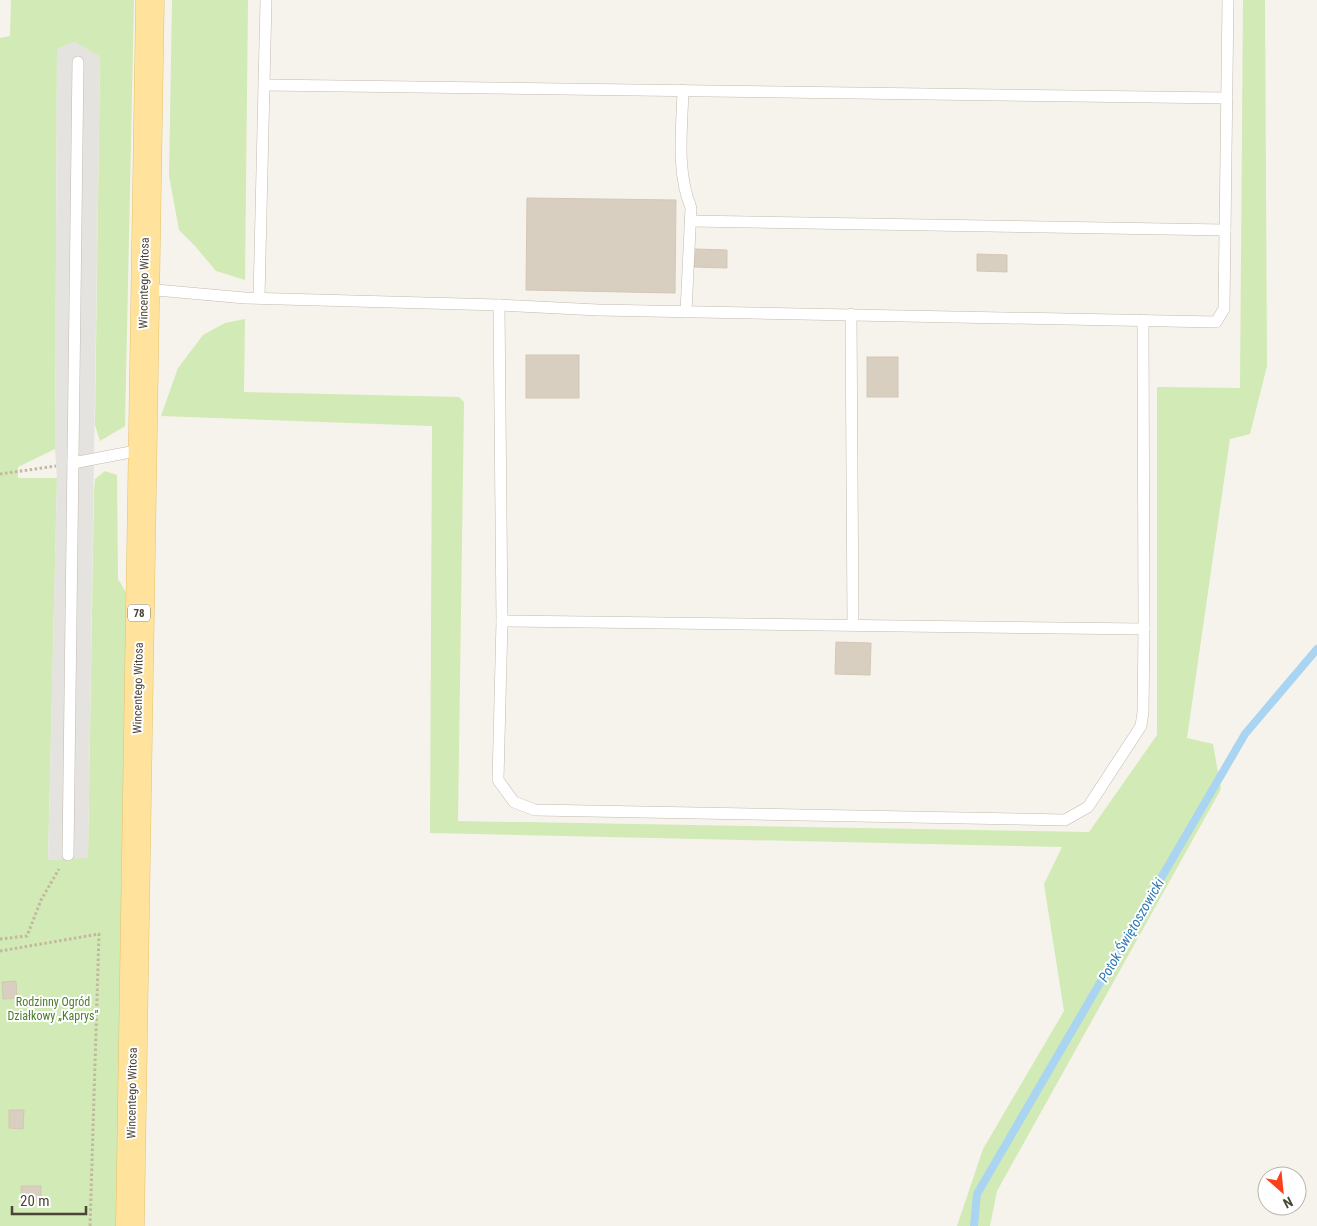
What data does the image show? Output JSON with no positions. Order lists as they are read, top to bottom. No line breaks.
{"streets":{"main road":["Wincentego Witosa","78"]},"water":["Potok Świętoszowicki"],"parks":["Rodzinny Ogród Działkowy „Kaprys”"],"scale_bar":"20 m","north":"bottom right"}
